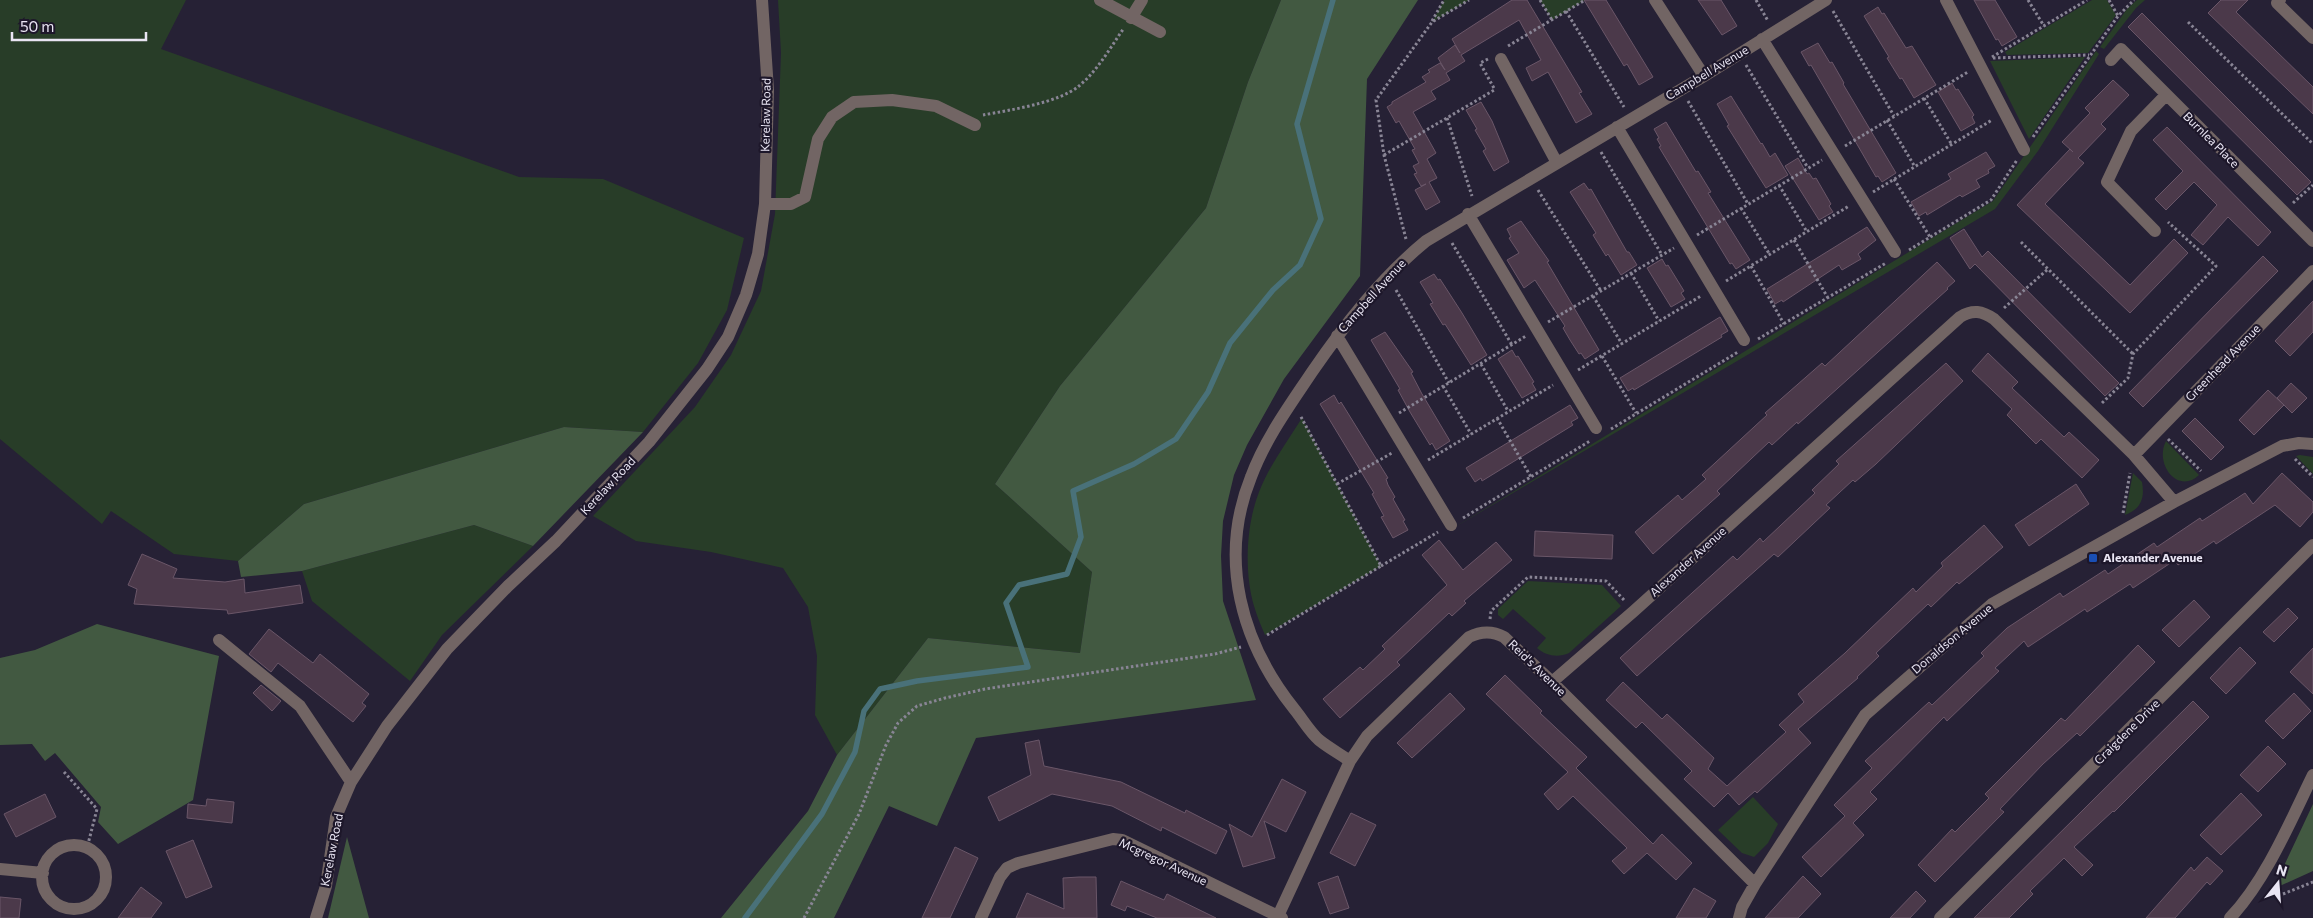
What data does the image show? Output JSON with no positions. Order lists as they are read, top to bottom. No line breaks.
{"streets":{"street":["Campbell Avenue","Kerelaw Road","Burnlea Place","Greenhead Avenue","Alexander Avenue","Donaldson Avenue","Reid's Avenue","Craigdene Drive","Mcgregor Avenue"]},"crossings":[["Greenhead Avenue","Alexander Avenue"],["Alexander Avenue","Donaldson Avenue"],["Alexander Avenue","Reid's Avenue"],["Donaldson Avenue","Reid's Avenue"]],"places":{"transit":["Alexander Avenue"]},"scale_bar":"50 m","north":"top"}
